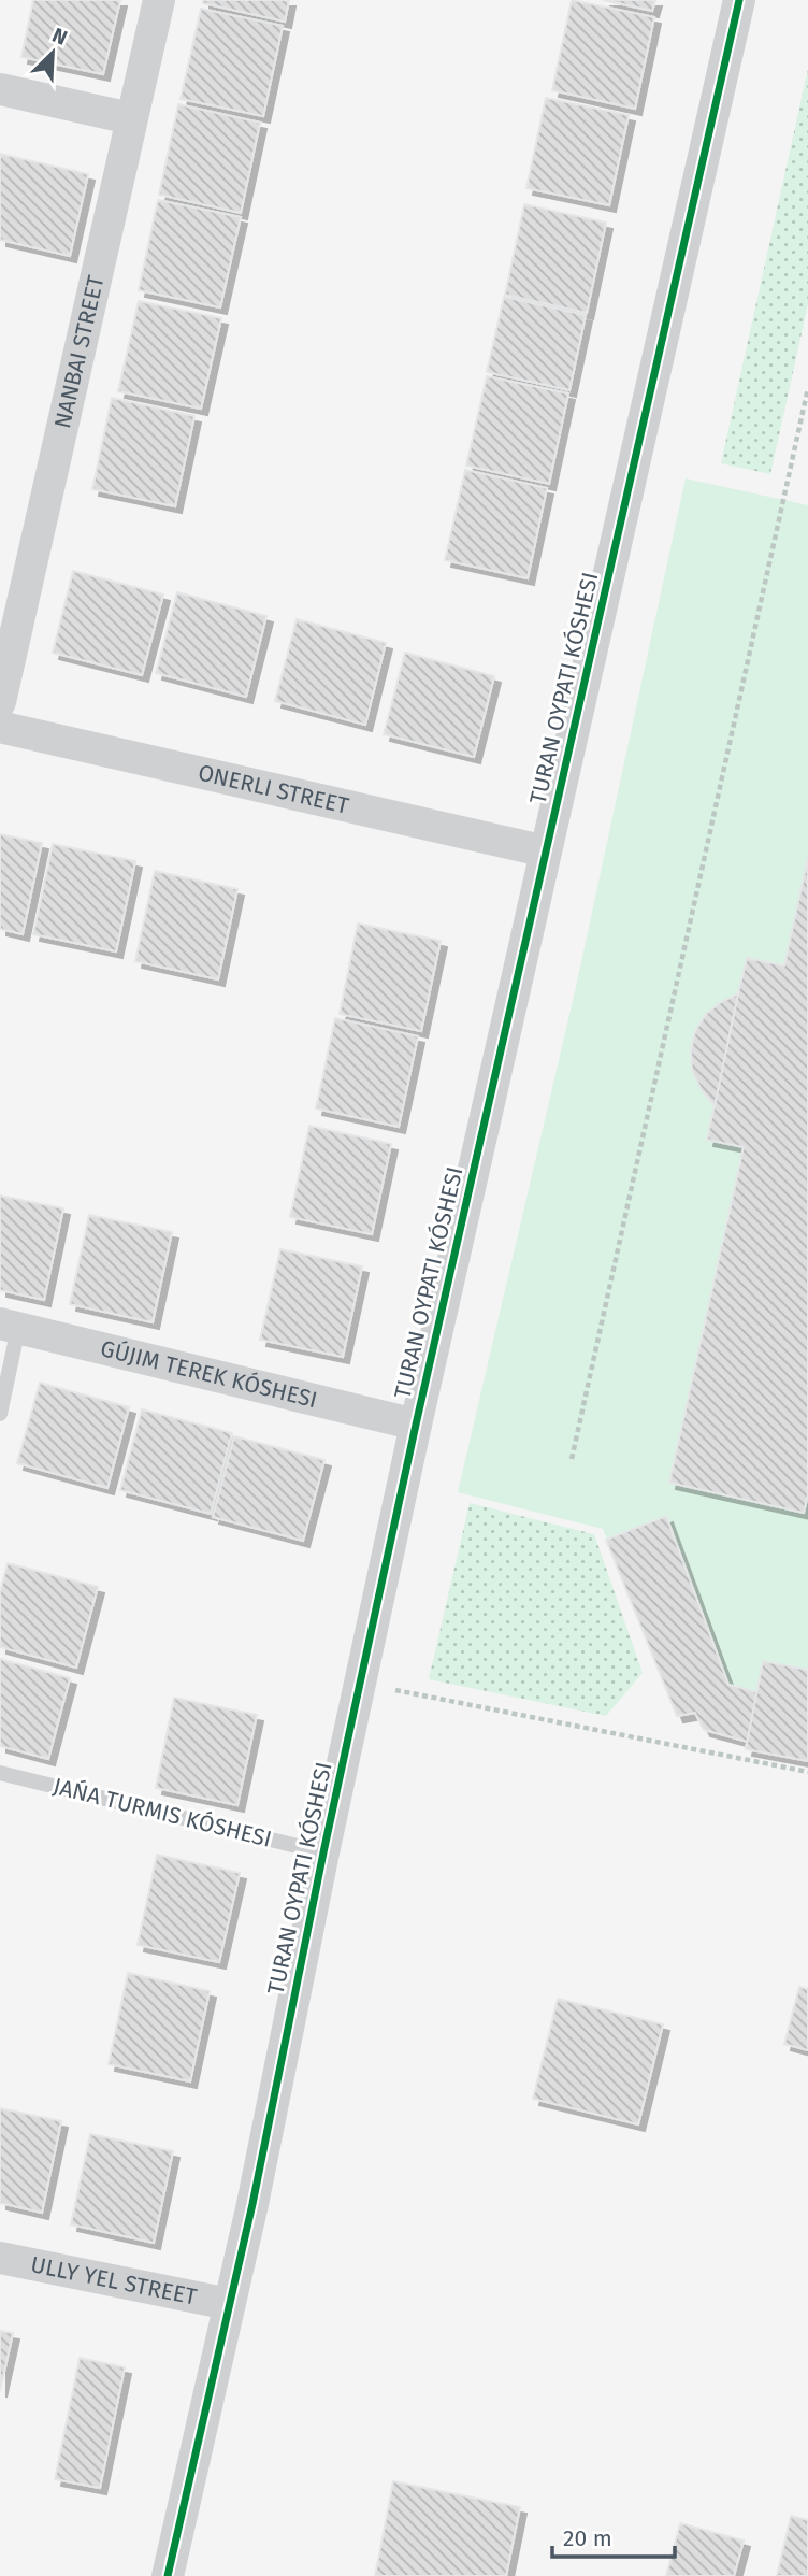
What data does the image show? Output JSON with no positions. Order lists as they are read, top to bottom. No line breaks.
{"streets":{"street":["NANBAI STREET","ONERLI STREET","GÚJIM TEREK KÓSHESI","ULLY YEL STREET"],"cycle path":["TURAN OYPATI KÓSHESI"]},"scale_bar":"20 m","north":"top right"}
